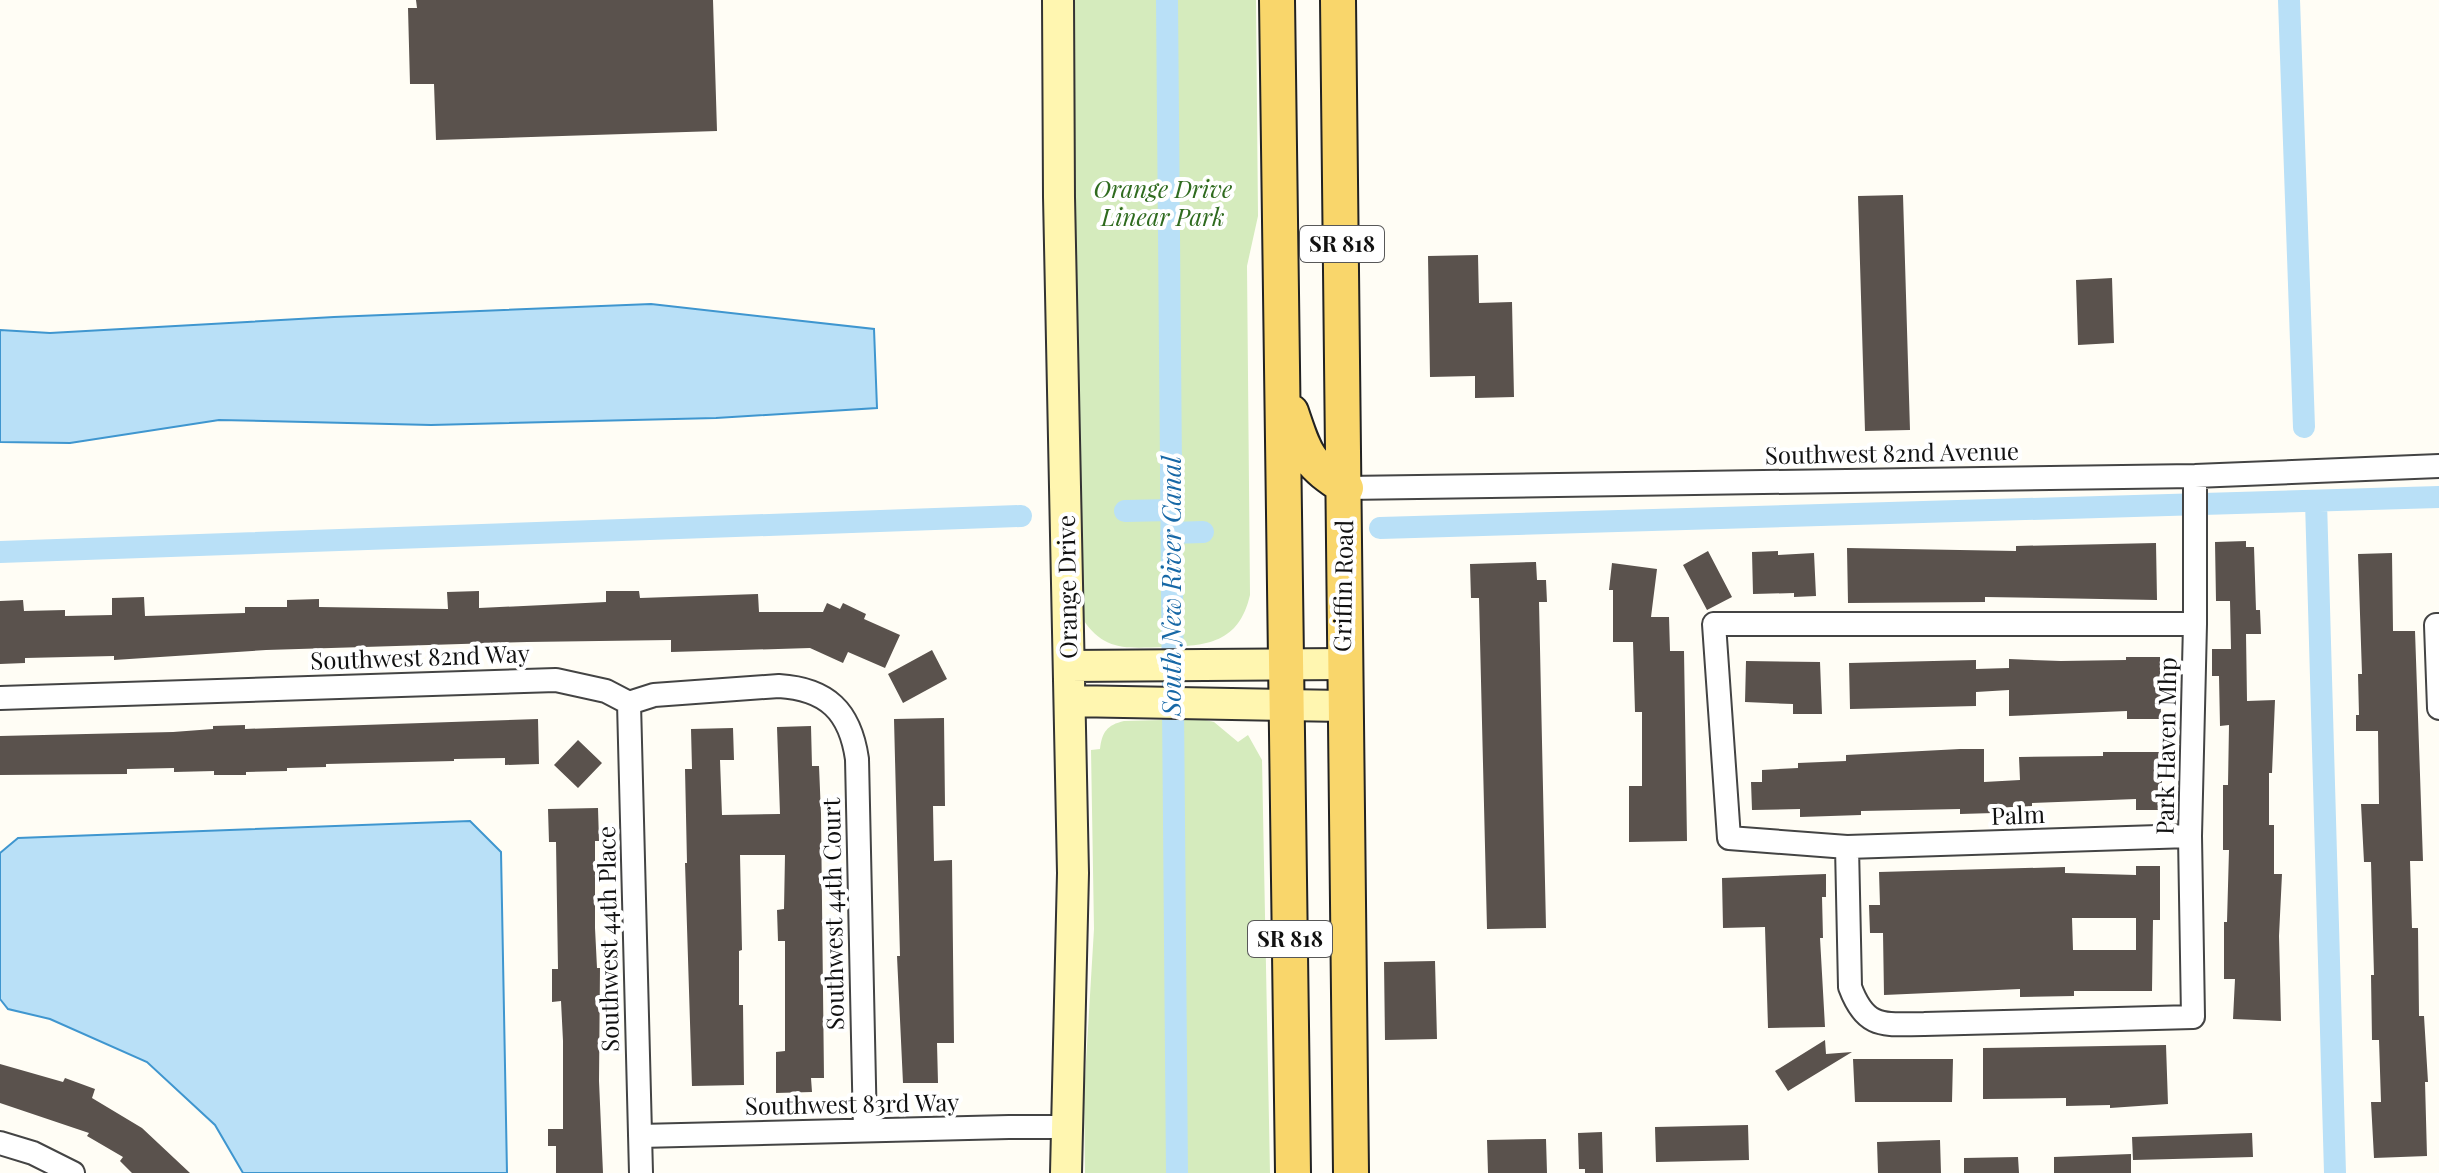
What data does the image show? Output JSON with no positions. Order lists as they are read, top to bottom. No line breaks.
{"streets":{"main road":["SR 818","Griffin Road"],"street":["Southwest 82nd Avenue","Orange Drive","Southwest 82nd Way","Park Haven Mhp","Palm","Southwest 44th Court","Southwest 44th Place","Southwest 83rd Way"]},"crossings":[["Southwest 82nd Avenue","Griffin Road"],["Southwest 82nd Avenue","Park Haven Mhp"],["Orange Drive","Southwest 83rd Way"],["Southwest 82nd Way","Southwest 44th Court"],["Southwest 82nd Way","Southwest 44th Place"],["Park Haven Mhp","Palm"],["Southwest 44th Court","Southwest 44th Place"],["Southwest 44th Court","Southwest 83rd Way"],["Southwest 44th Place","Southwest 83rd Way"]],"water":["South New River Canal"],"parks":["Orange Drive Linear Park"]}
